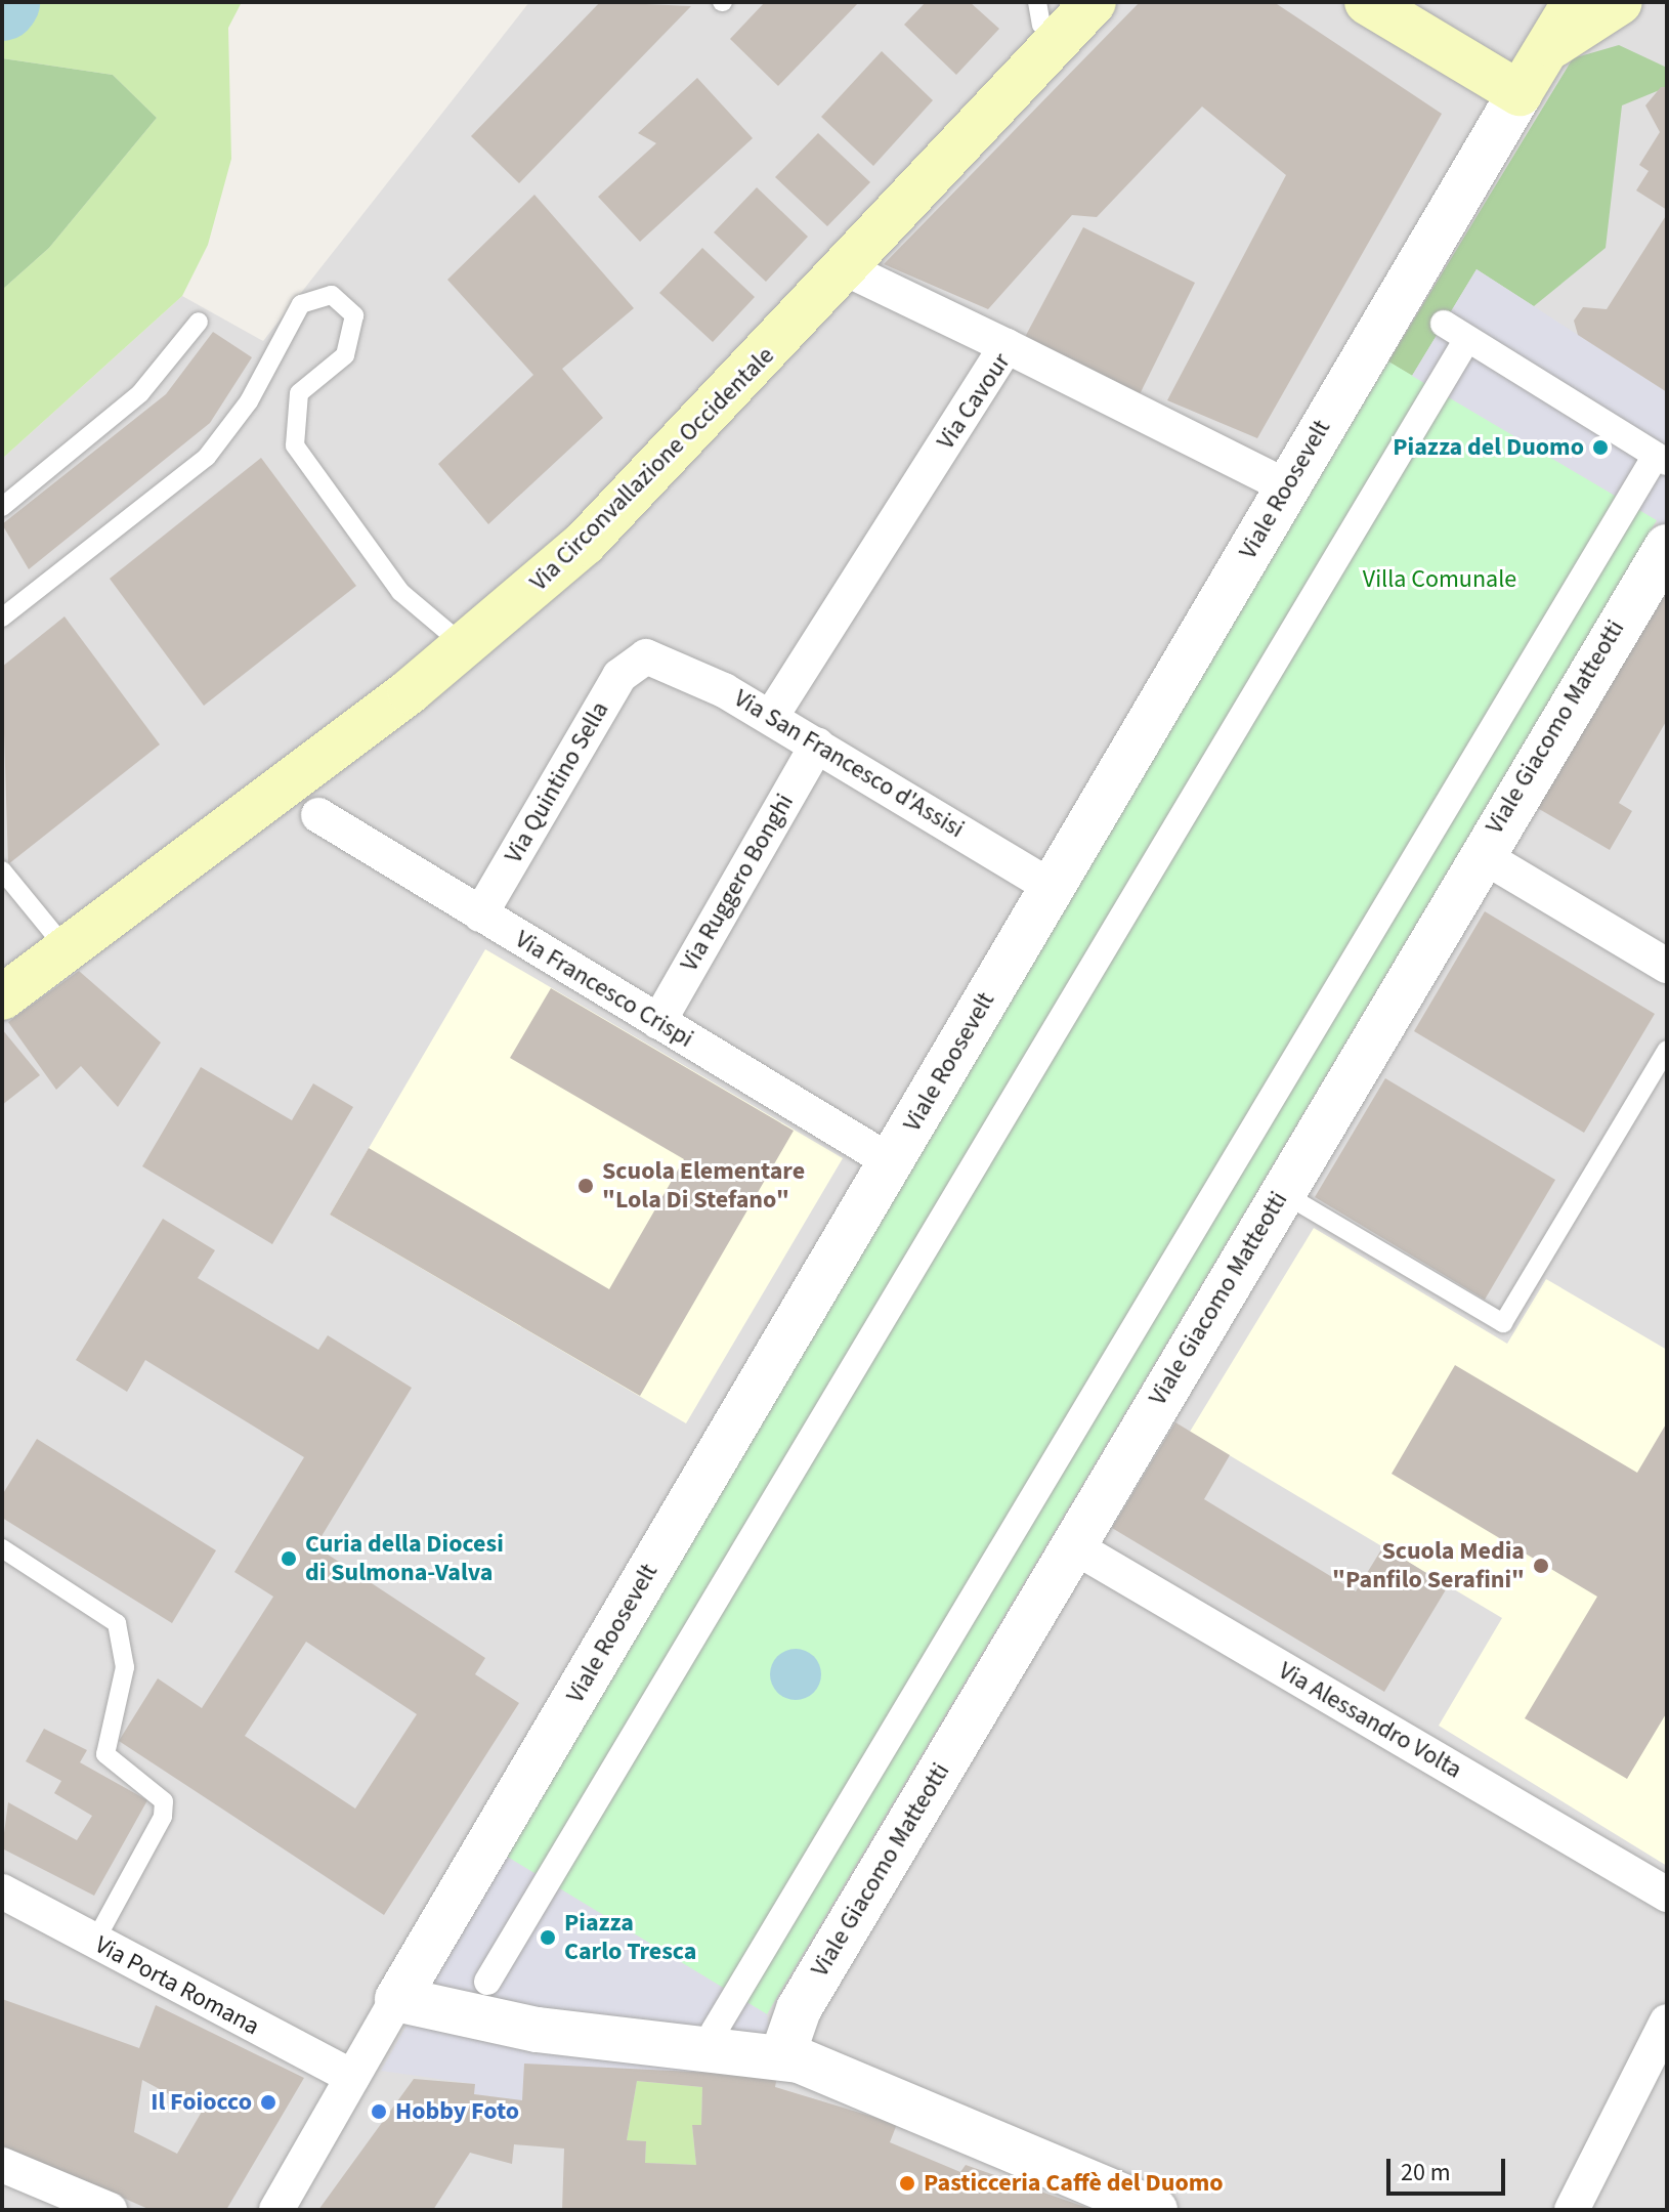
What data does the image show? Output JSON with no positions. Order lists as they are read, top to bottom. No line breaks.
{"streets":{"main road":["Via Circonvallazione Occidentale","Viale Roosevelt"],"street":["Via Cavour","Viale Giacomo Matteotti","Via San Francesco d'Assisi","Via Quintino Sella","Via Ruggero Bonghi","Via Francesco Crispi","Via Alessandro Volta","Via Porta Romana"]},"crossings":[["Via Cavour","Viale Roosevelt"],["Via Cavour","Via San Francesco d'Assisi"],["Viale Roosevelt","Via San Francesco d'Assisi"],["Viale Roosevelt","Via Francesco Crispi"],["Viale Roosevelt","Via Porta Romana"],["Viale Giacomo Matteotti","Via Alessandro Volta"],["Via San Francesco d'Assisi","Via Quintino Sella"],["Via San Francesco d'Assisi","Via Ruggero Bonghi"],["Via Quintino Sella","Via Francesco Crispi"],["Via Ruggero Bonghi","Via Francesco Crispi"]],"parks":["Villa Comunale"],"places":["Piazza del Duomo","Scuola Elementare \"Lola Di Stefano\"","Curia della Diocesi di Sulmona-Valva","Scuola Media \"Panfilo Serafini\"","Piazza Carlo Tresca","Il Foiocco","Hobby Foto","Pasticceria Caffè del Duomo"],"scale_bar":"20 m"}
